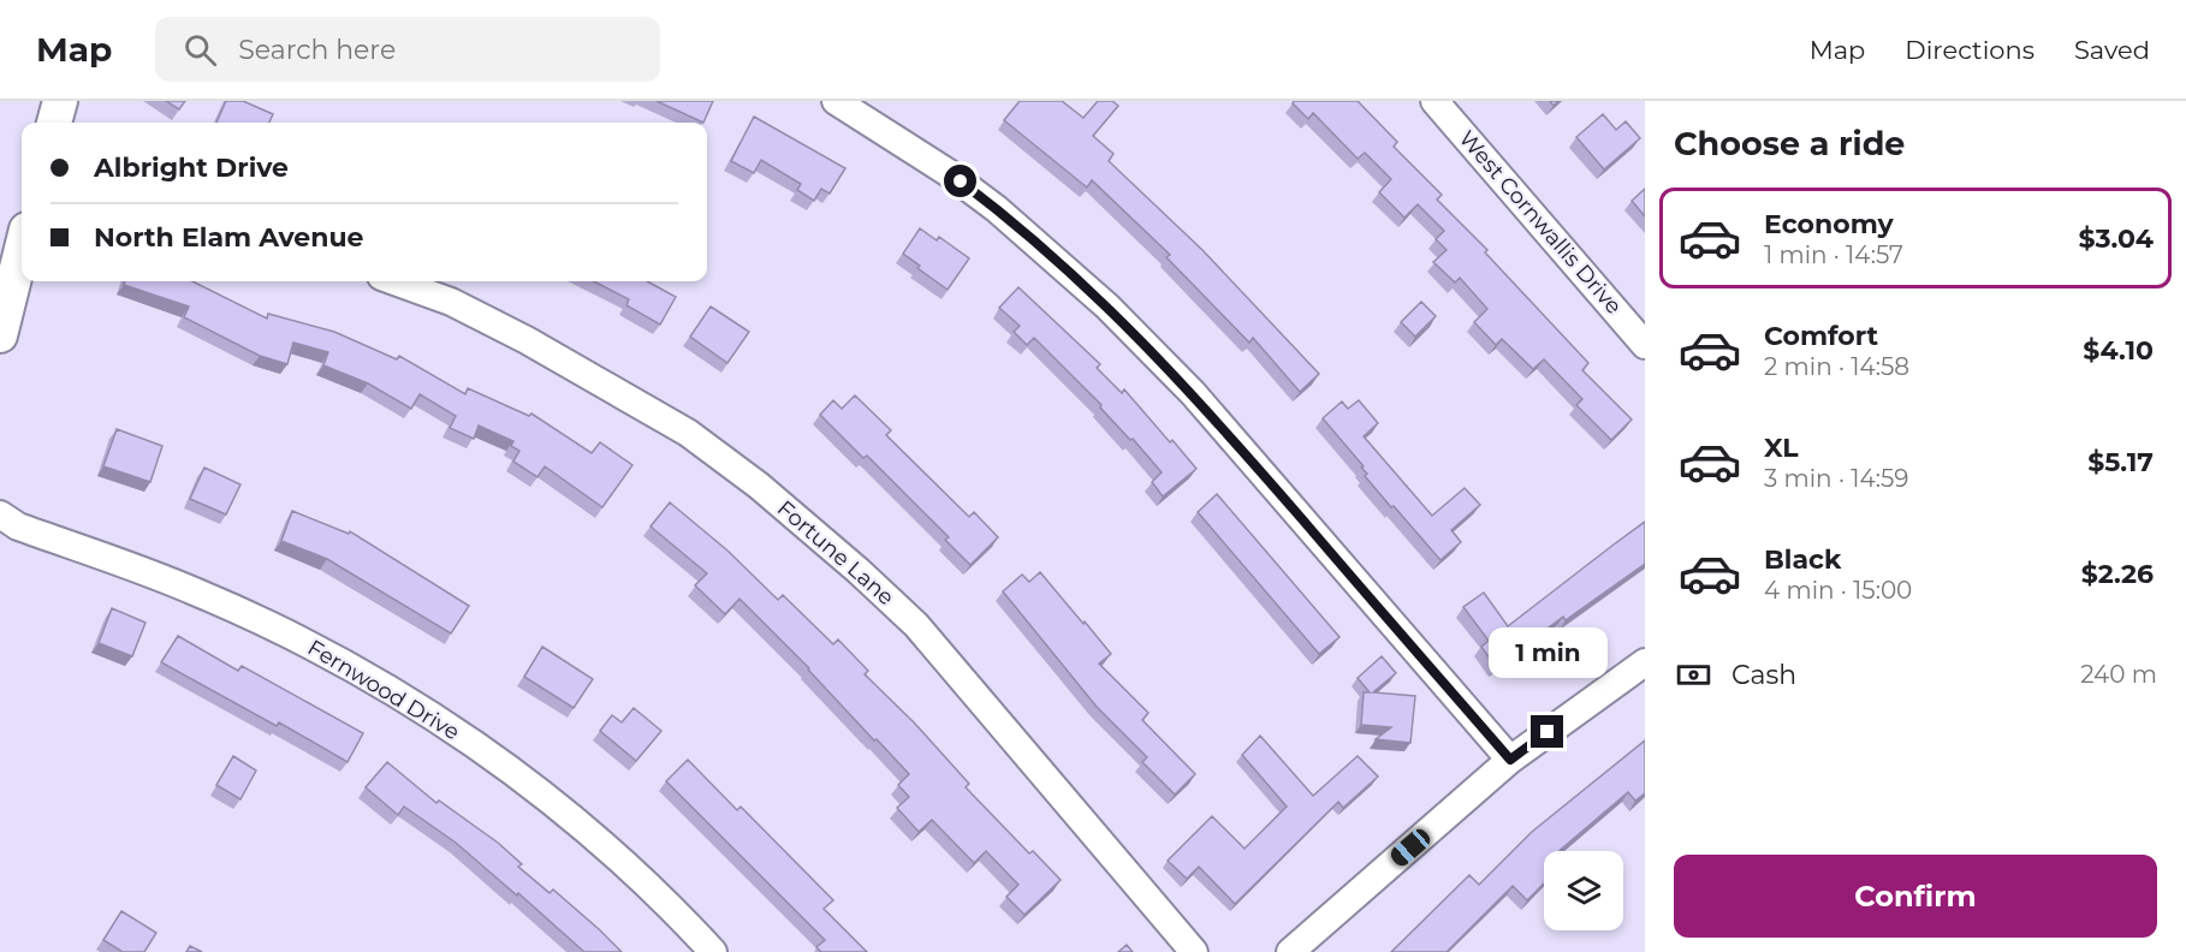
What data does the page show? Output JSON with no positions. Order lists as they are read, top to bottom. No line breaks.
{"streets":{"street":["West Cornwallis Drive","Fortune Lane","Fernwood Drive"]},"page":{"header":"Map","search":"Search here","nav":["Map","Directions","Saved"],"heading":"Choose a ride","banner":["Albright Drive","North Elam Avenue"],"list":[{"name":"Economy","note":"1 min · 14:57","value":"$3.04"},{"name":"Comfort","note":"2 min · 14:58","value":"$4.10"},{"name":"XL","note":"3 min · 14:59","value":"$5.17"},{"name":"Black","note":"4 min · 15:00","value":"$2.26"}],"bubble":"1 min","pay":["Cash","240 m"],"buttons":"Confirm"}}
